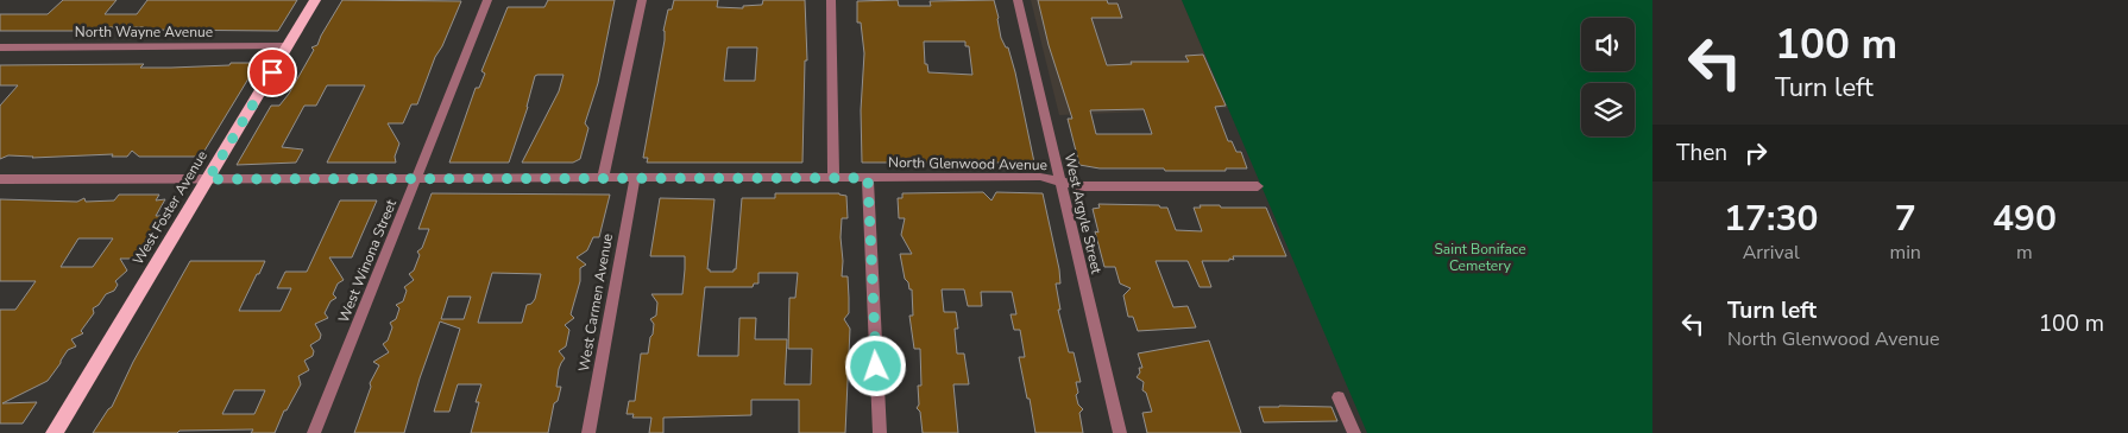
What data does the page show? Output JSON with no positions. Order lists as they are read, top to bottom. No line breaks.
{"streets":{"main road":["West Foster Avenue"],"street":["North Wayne Avenue","North Glenwood Avenue","West Argyle Street","West Winona Street","West Carmen Avenue"]},"crossings":[["North Wayne Avenue","West Foster Avenue"],["North Glenwood Avenue","West Foster Avenue"],["North Glenwood Avenue","West Argyle Street"],["North Glenwood Avenue","West Winona Street"],["North Glenwood Avenue","West Carmen Avenue"]],"parks":["Saint Boniface Cemetery"],"page":{"turn":["100 m","Turn left"],"then":"Then","eta":["17:30","Arrival","7","min","490","m"],"list":[{"name":"Turn left","note":"North Glenwood Avenue","value":"100 m"}]}}
